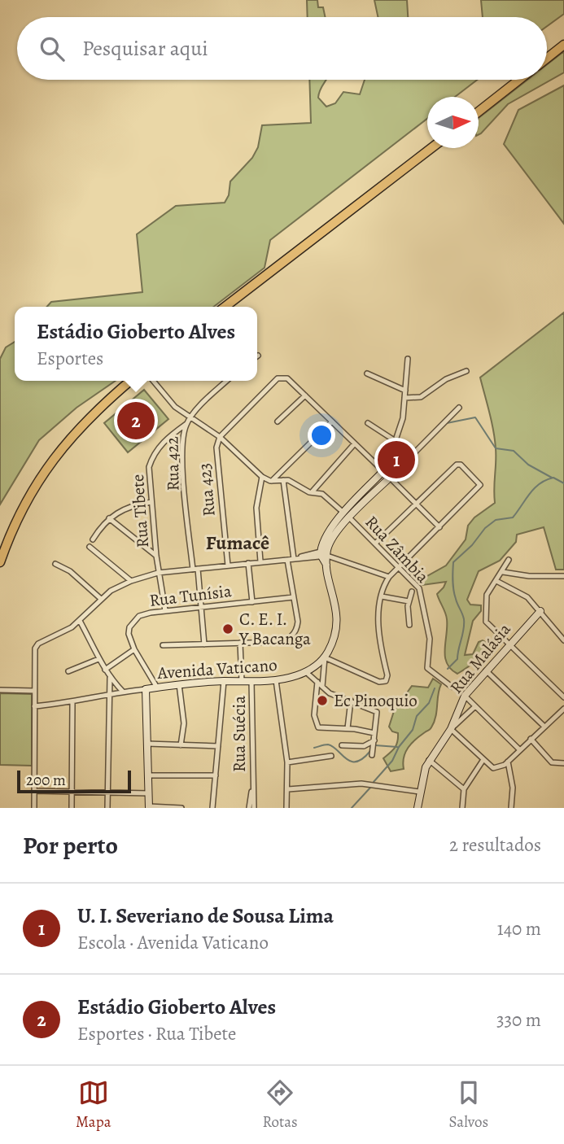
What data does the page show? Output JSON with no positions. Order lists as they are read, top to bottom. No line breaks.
{"streets":{"street":["Rua 422","Rua 423","Rua Tibete","Rua Zâmbia","Rua Tunísia","Rua Malásia","Avenida Vaticano","Rua Suécia"]},"crossings":[["Rua 422","Rua Tibete"],["Rua 422","Rua Zâmbia"],["Rua 422","Rua Tunísia"],["Rua 423","Rua Zâmbia"],["Rua Tibete","Rua Tunísia"],["Rua Tunísia","Avenida Vaticano"],["Avenida Vaticano","Rua Suécia"]],"districts":["Fumacê"],"places":["C. E. I. Y Bacanga","Ec Pinoquio"],"scale_bar":"200 m","north":"right","page":{"search":"Pesquisar aqui","popup":["Estádio Gioberto Alves","Esportes"],"pins":["2","1"],"scale":"200 m","heading":["Por perto","2 resultados"],"list":[{"mark":"1","name":"U. I. Severiano de Sousa Lima","note":"Escola · Avenida Vaticano","value":"140 m"},{"mark":"2","name":"Estádio Gioberto Alves","note":"Esportes · Rua Tibete","value":"330 m"}],"nav":["Mapa","Rotas","Salvos"]}}
